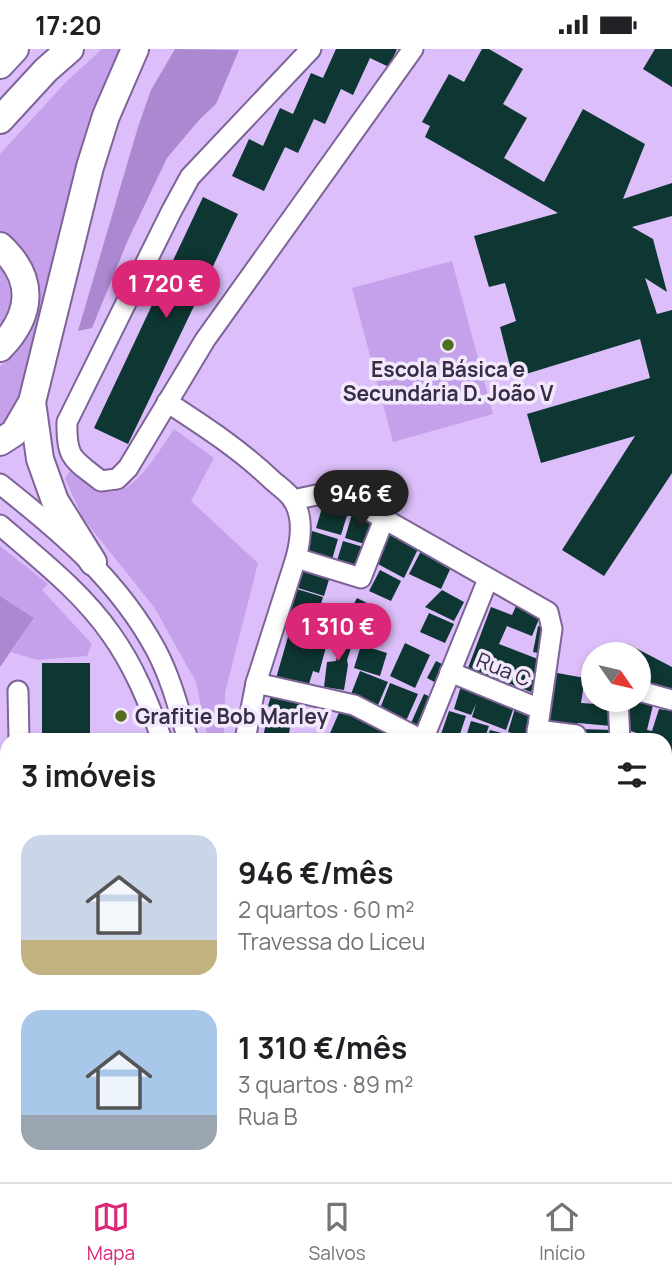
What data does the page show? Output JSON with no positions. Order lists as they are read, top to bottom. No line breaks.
{"streets":{"street":["Rua C"]},"places":["Escola Básica e Secundária D. João V","Grafitie Bob Marley"],"north":"bottom right","page":{"status":"17:20","price":["1 720 €","946 €","1 310 €"],"heading":"3 imóveis","list":[{"name":"946 €/mês","note":"2 quartos · 60 m² · Travessa do Liceu"},{"name":"1 310 €/mês","note":"3 quartos · 89 m² · Rua B"}],"tabs":["Mapa","Salvos","Início"]}}
